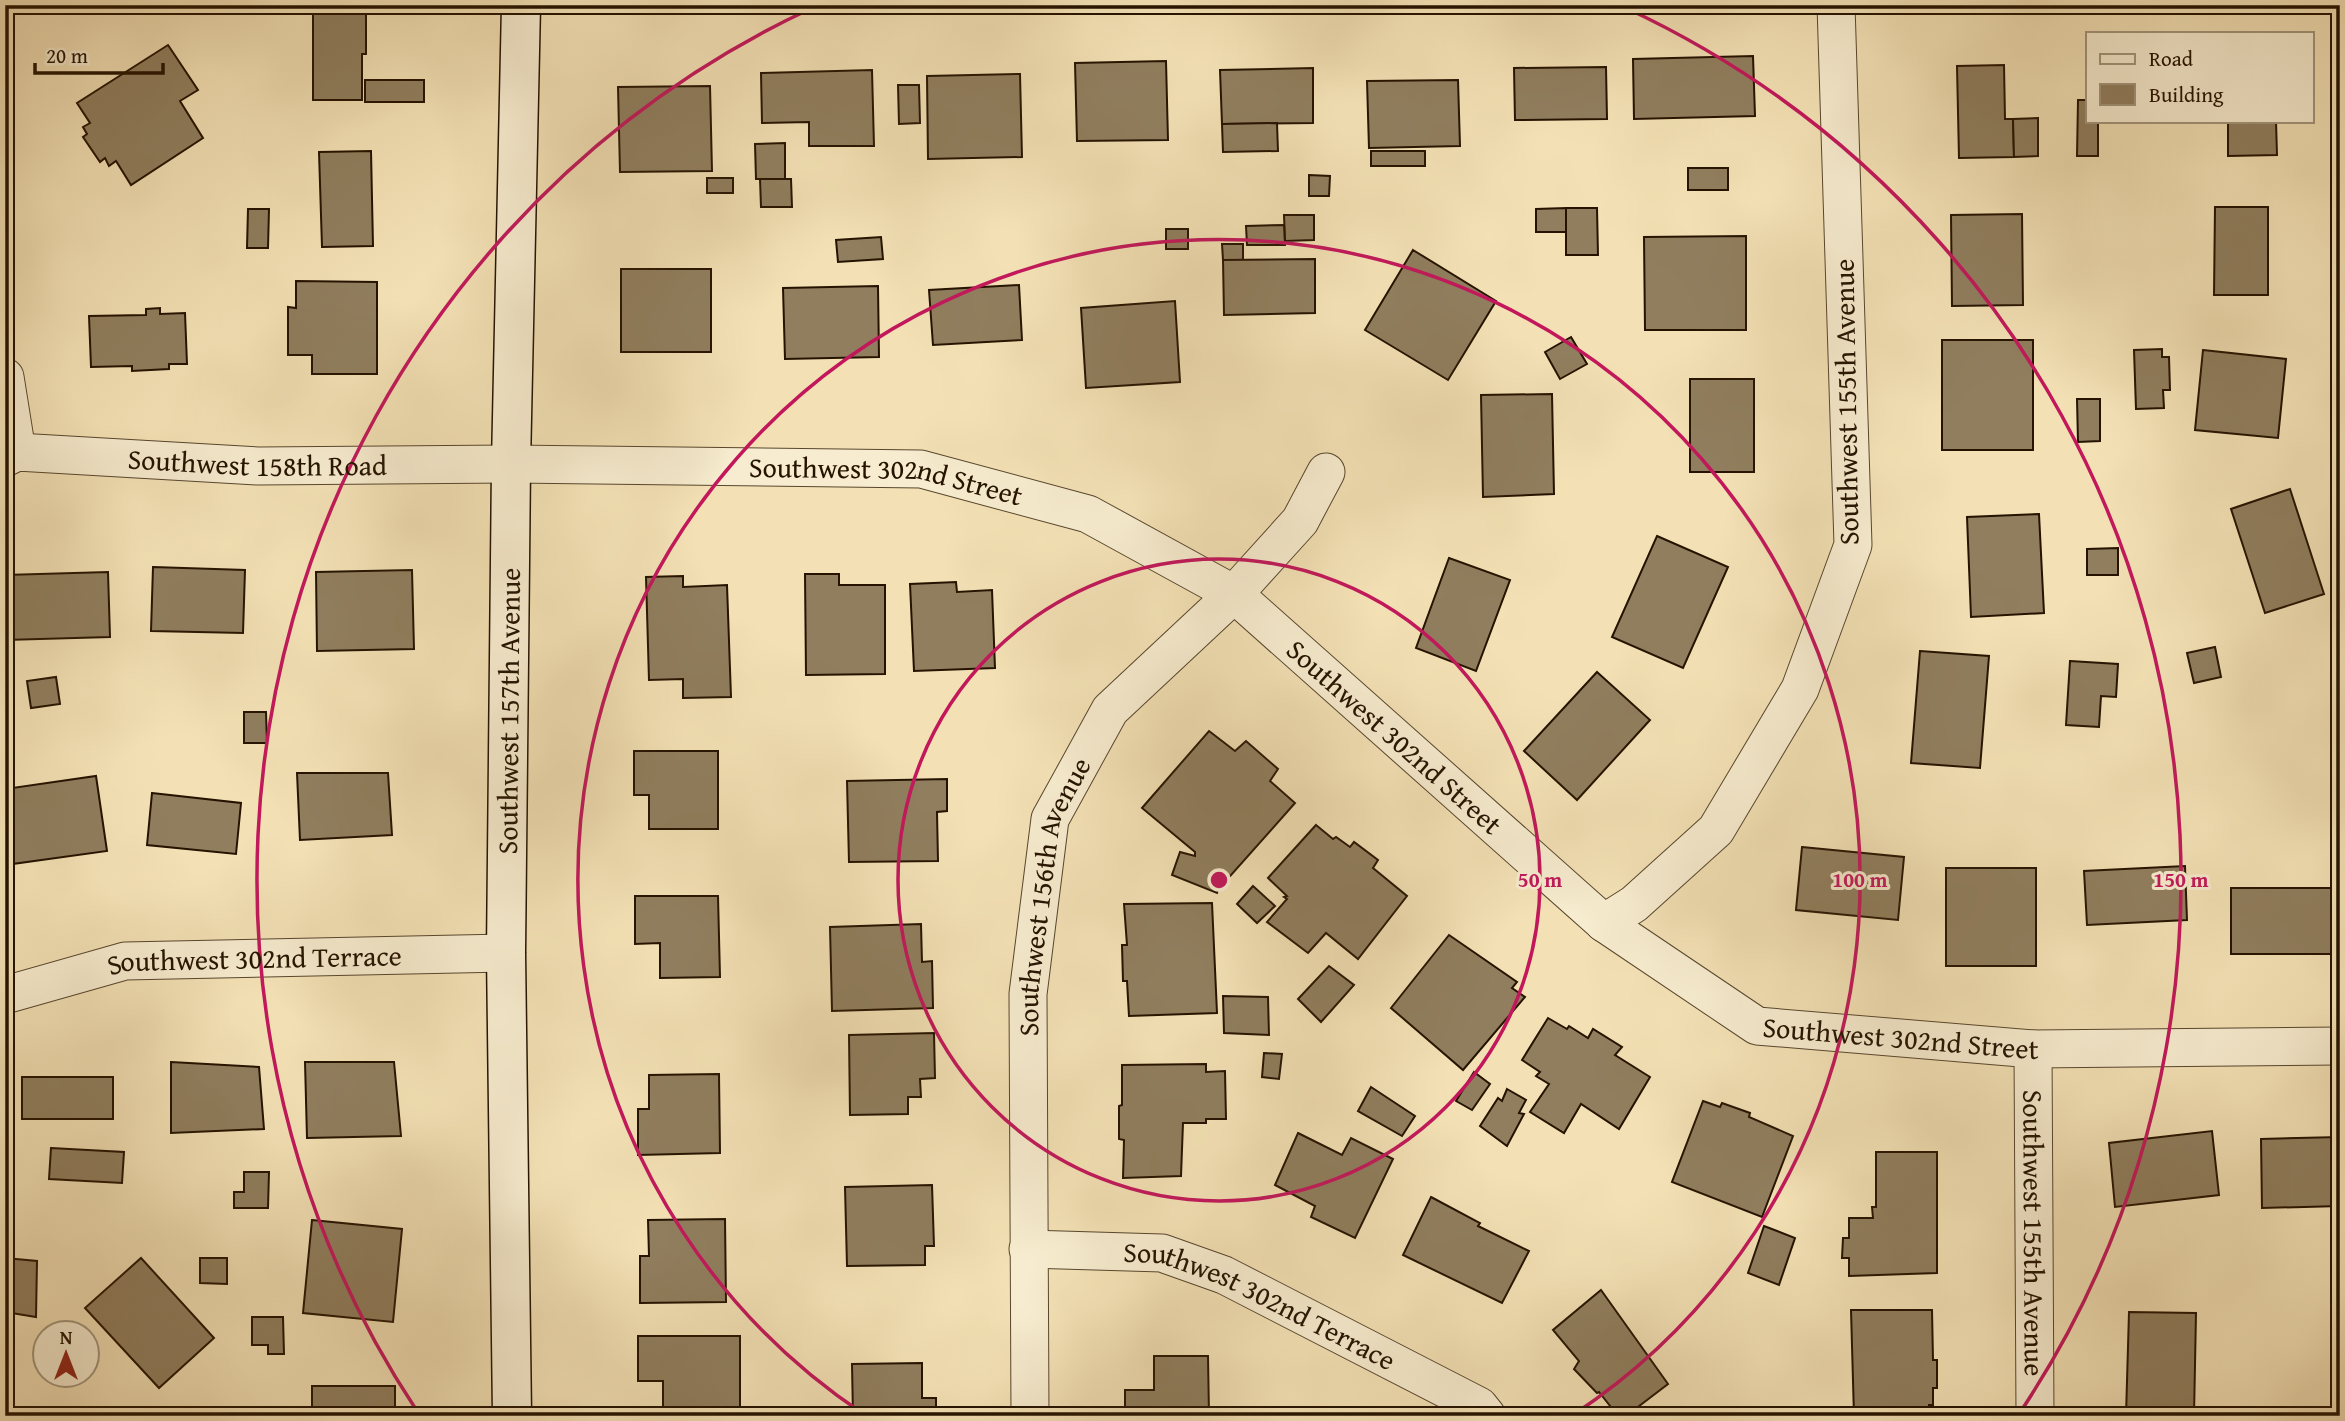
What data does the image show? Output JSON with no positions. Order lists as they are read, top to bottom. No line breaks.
{"streets":{"street":["Southwest 155th Avenue","Southwest 158th Road","Southwest 302nd Street","Southwest 157th Avenue","Southwest 156th Avenue","Southwest 302nd Terrace"]},"crossings":[["Southwest 155th Avenue","Southwest 302nd Street"],["Southwest 158th Road","Southwest 302nd Street"],["Southwest 158th Road","Southwest 157th Avenue"],["Southwest 302nd Street","Southwest 157th Avenue"],["Southwest 302nd Street","Southwest 156th Avenue"],["Southwest 157th Avenue","Southwest 302nd Terrace"],["Southwest 156th Avenue","Southwest 302nd Terrace"]],"legend":["Road","Building"],"scale_bar":"20 m","north":"top","rings":["50 m","100 m","150 m"]}
